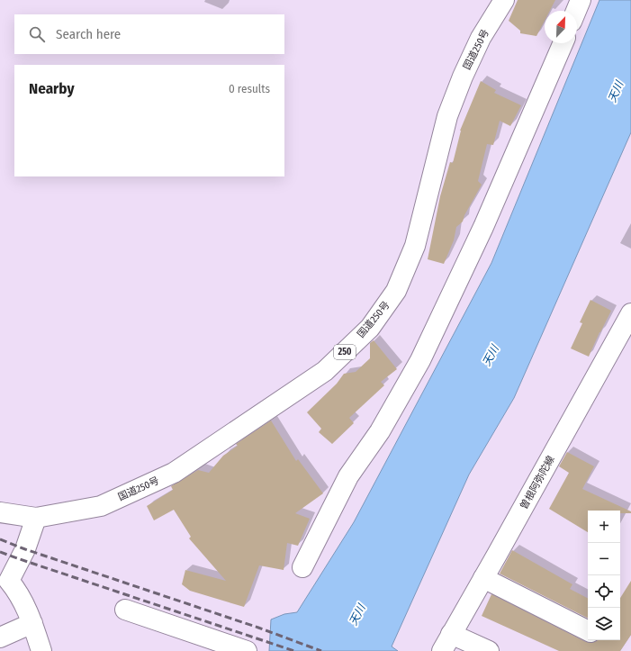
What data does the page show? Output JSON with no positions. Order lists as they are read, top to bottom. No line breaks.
{"streets":{"main road":["国道250号","250","曽根阿弥陀線"]},"water":["天川"],"north":"top right","page":{"search":"Search here","heading":["Nearby","0 results"],"map_buttons":["+","−"]}}
